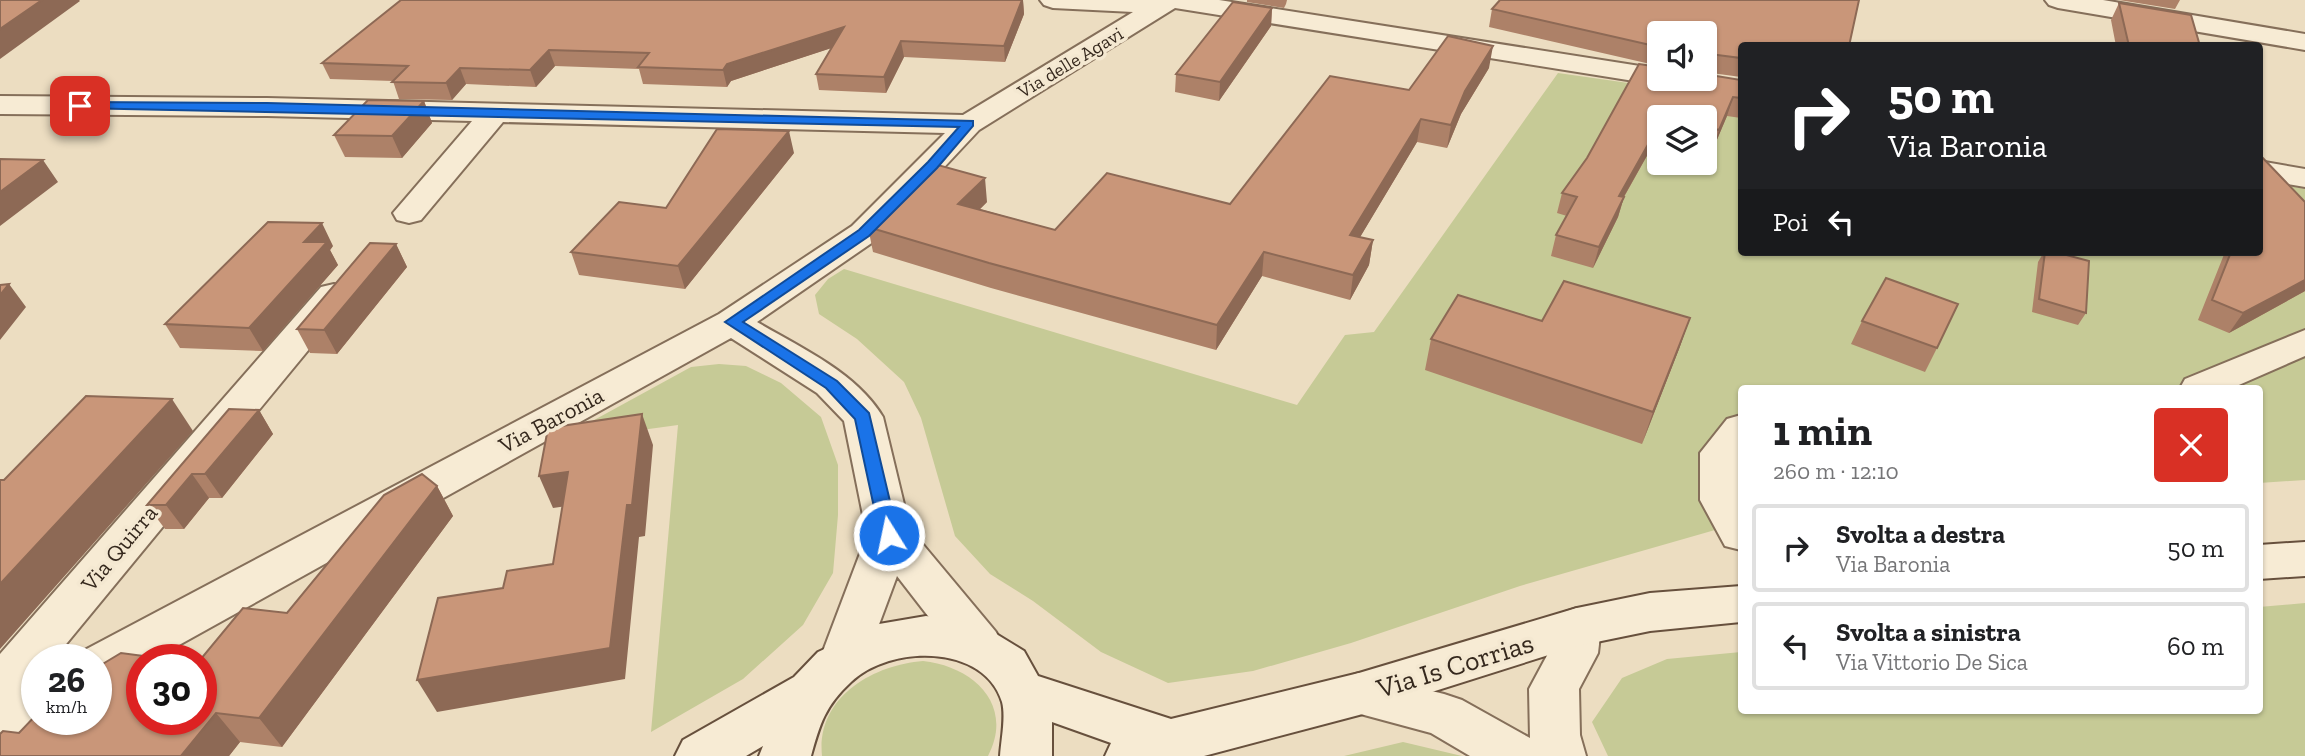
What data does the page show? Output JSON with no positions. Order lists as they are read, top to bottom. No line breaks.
{"streets":{"street":["Via delle Agavi","Via Baronia","Via Quirra","Via Is Corrias"]},"crossings":[["Via delle Agavi","Via Baronia"]],"page":{"turn":["50 m","Via Baronia"],"then":"Poi","heading":["1 min","260 m · 12:10"],"list":[{"name":"Svolta a destra","note":"Via Baronia","value":"50 m"},{"name":"Svolta a sinistra","note":"Via Vittorio De Sica","value":"60 m"}],"speed":"26 km/h","limit":"30"}}
